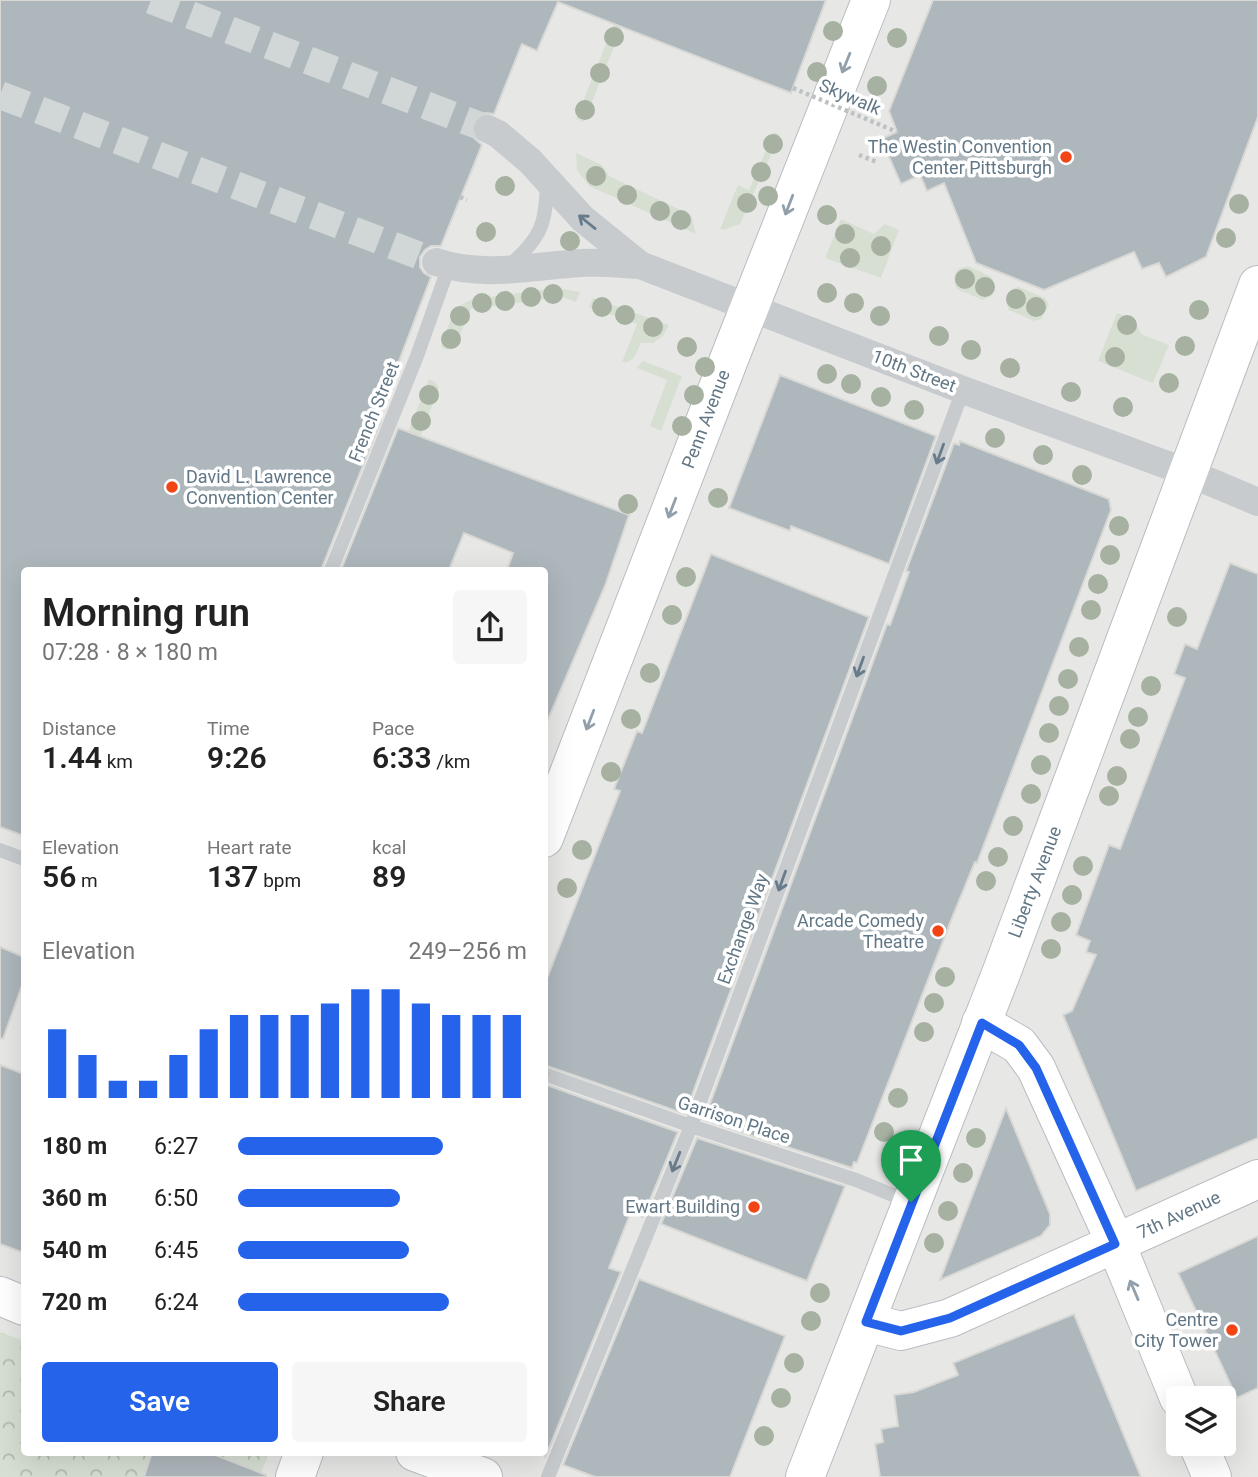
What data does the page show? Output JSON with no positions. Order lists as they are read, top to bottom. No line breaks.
{"streets":{"main road":["Penn Avenue","Liberty Avenue","7th Avenue"],"street":["10th Street"],"lane":["French Street","Exchange Way","Garrison Place"],"path":["Skywalk"]},"crossings":[["10th Street","French Street"],["10th Street","Penn Avenue"],["10th Street","Liberty Avenue"],["10th Street","Exchange Way"],["Liberty Avenue","Garrison Place"],["Liberty Avenue","7th Avenue"],["Exchange Way","Garrison Place"]],"one_way":["Penn Avenue","Exchange Way"],"places":["The Westin Convention Center Pittsburgh","David L. Lawrence Convention Center","Arcade Comedy Theatre","Ewart Building","Centre City Tower"],"page":{"heading":["Morning run","07:28 · 8 × 180 m"],"stats":[["Distance","1.44 km"],["Time","9:26"],["Pace","6:33 /km"],["Elevation","56 m"],["Heart rate","137 bpm"],["kcal","89"]],"chart":["Elevation","249–256 m"],"list":[{"name":"180 m","note":"6:27"},{"name":"360 m","note":"6:50"},{"name":"540 m","note":"6:45"},{"name":"720 m","note":"6:24"}],"buttons":["Save","Share"]}}
